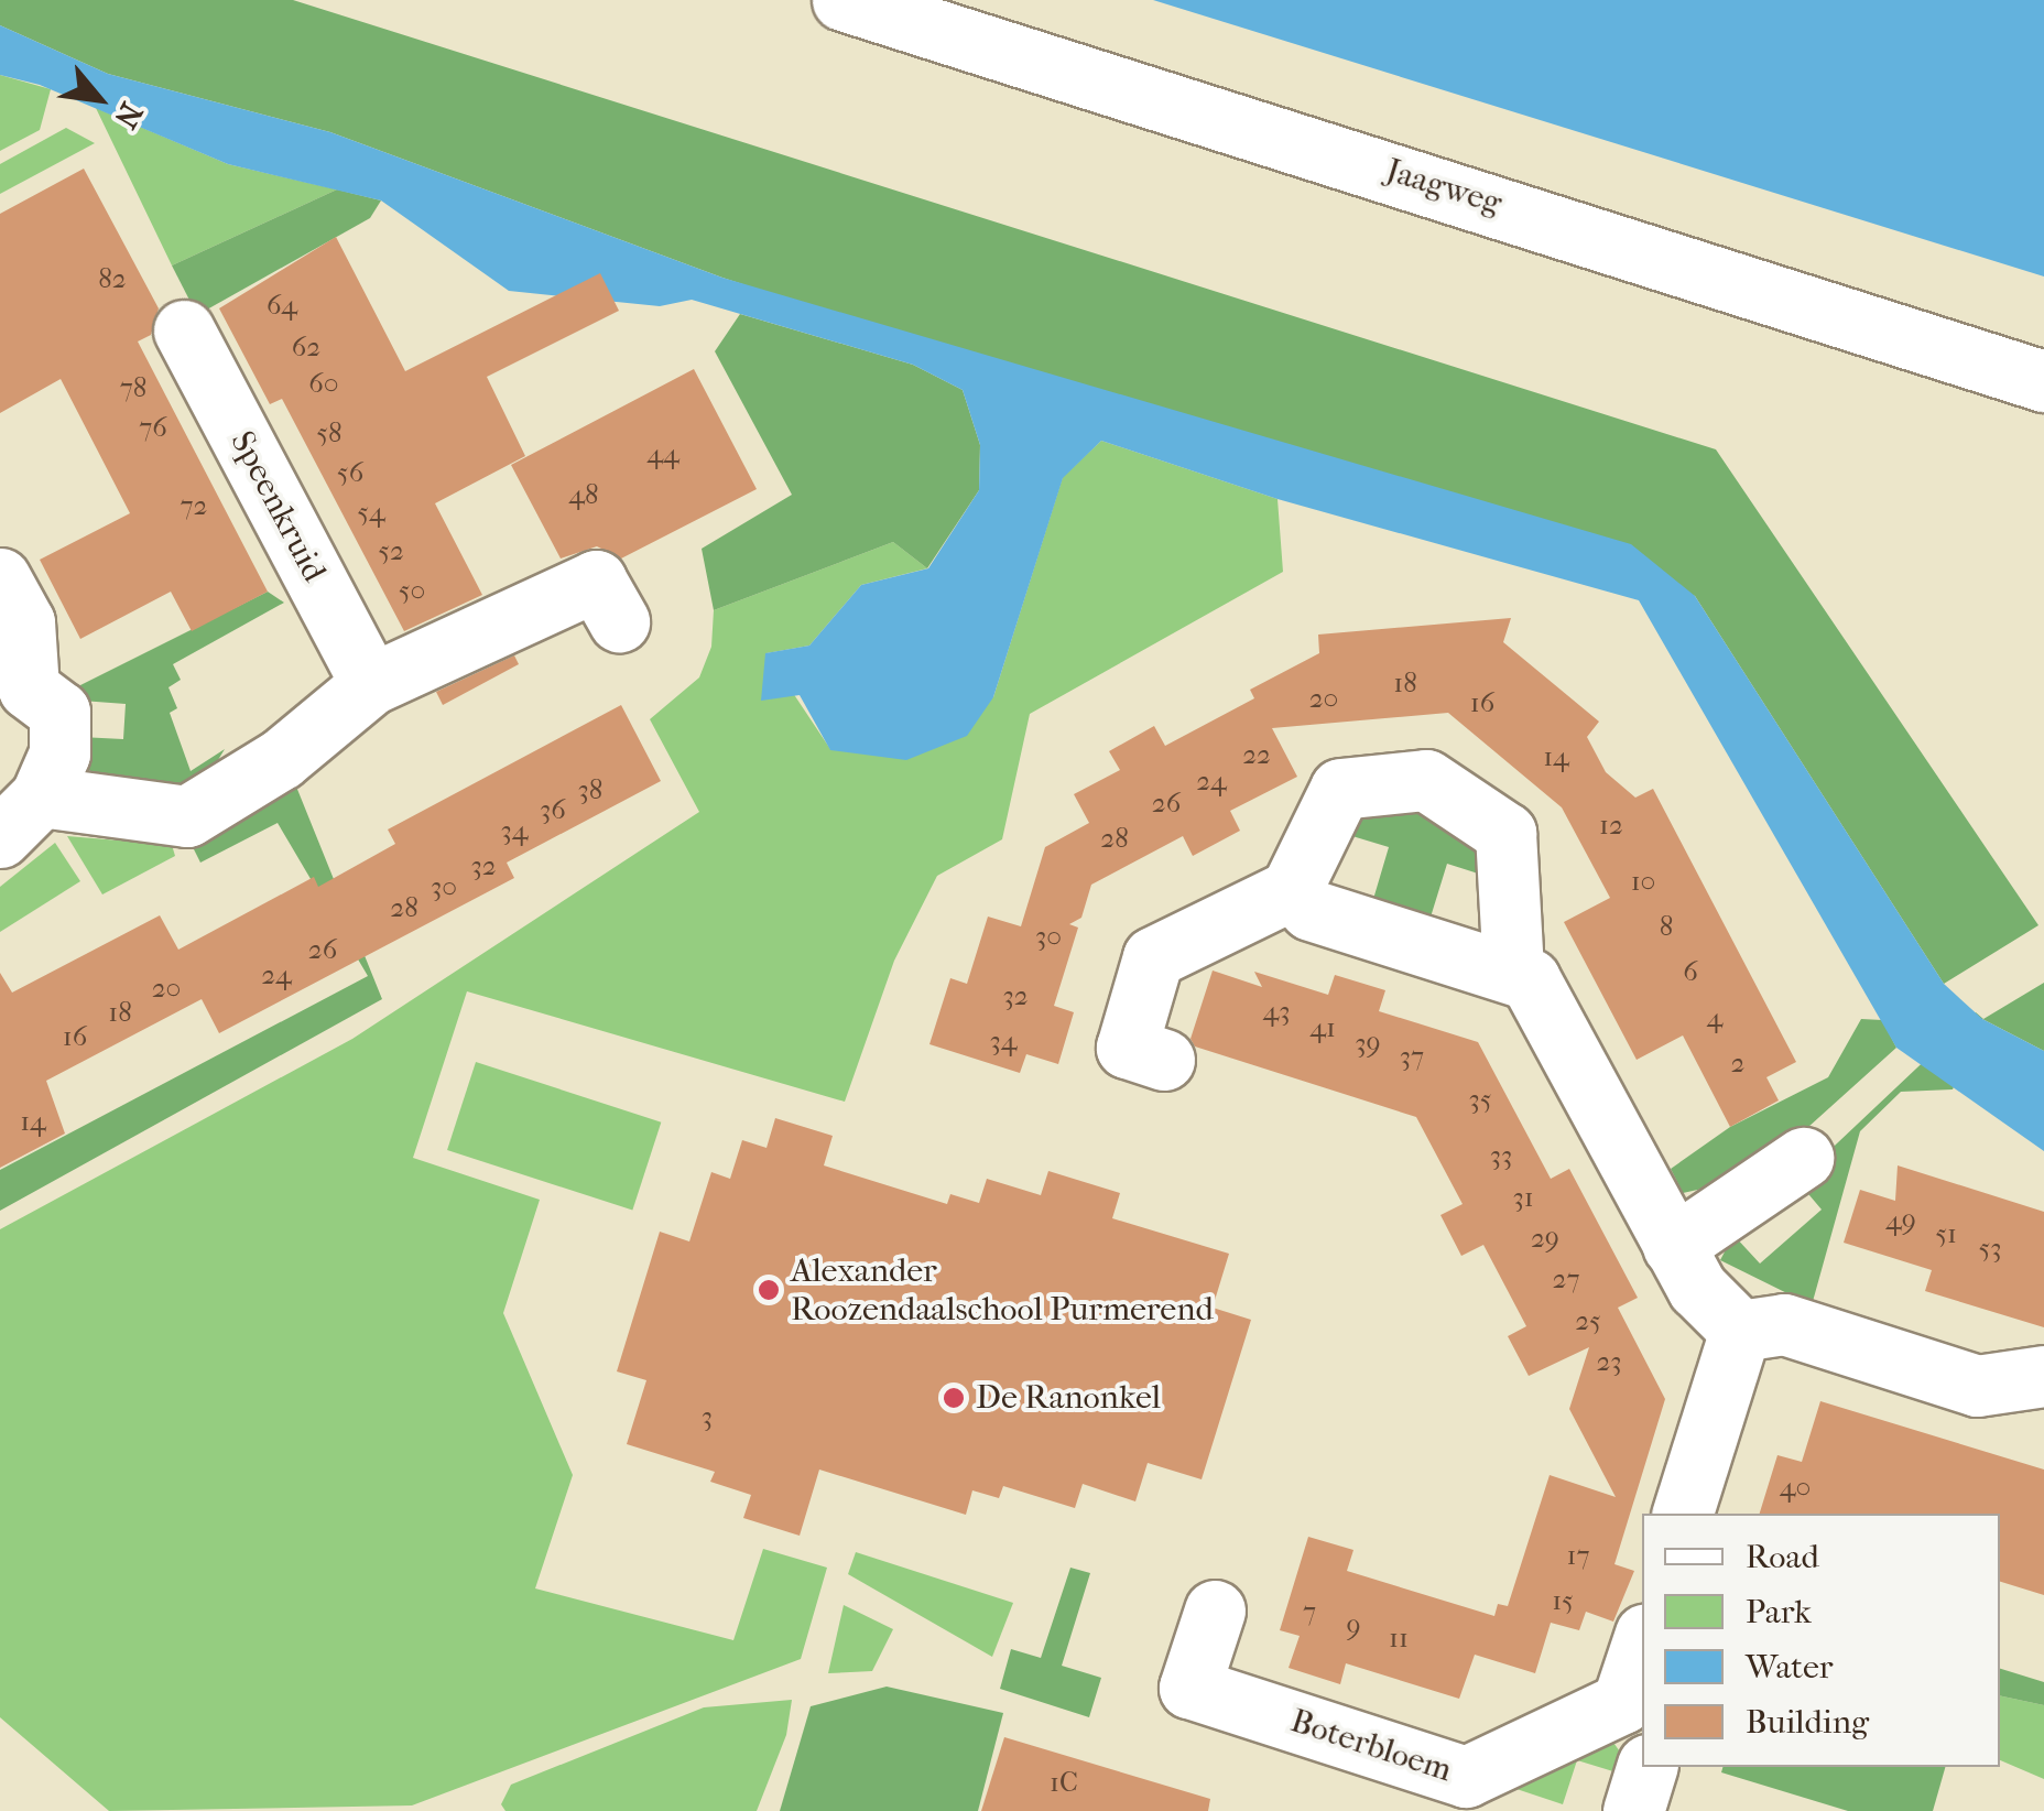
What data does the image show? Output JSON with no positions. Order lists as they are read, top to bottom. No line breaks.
{"streets":{"street":["Jaagweg","Speenkruid","Boterbloem"]},"places":["Alexander Roozendaalschool Purmerend","De Ranonkel"],"house_numbers":["82","64","62","60","78","76","58","44","56","48","72","54","52","50","18","20","16","22","14","24","38","26","36","12","34","28","32","10","30","28","8","30","26","6","24","20","32","43","18","4","41","16","34","39","37","2","35","14","33","31","49","51","29","53","27","25","23","3","40","17","15","7","9","11","1C"],"legend":["Road","Park","Water","Building"],"north":"bottom right"}
